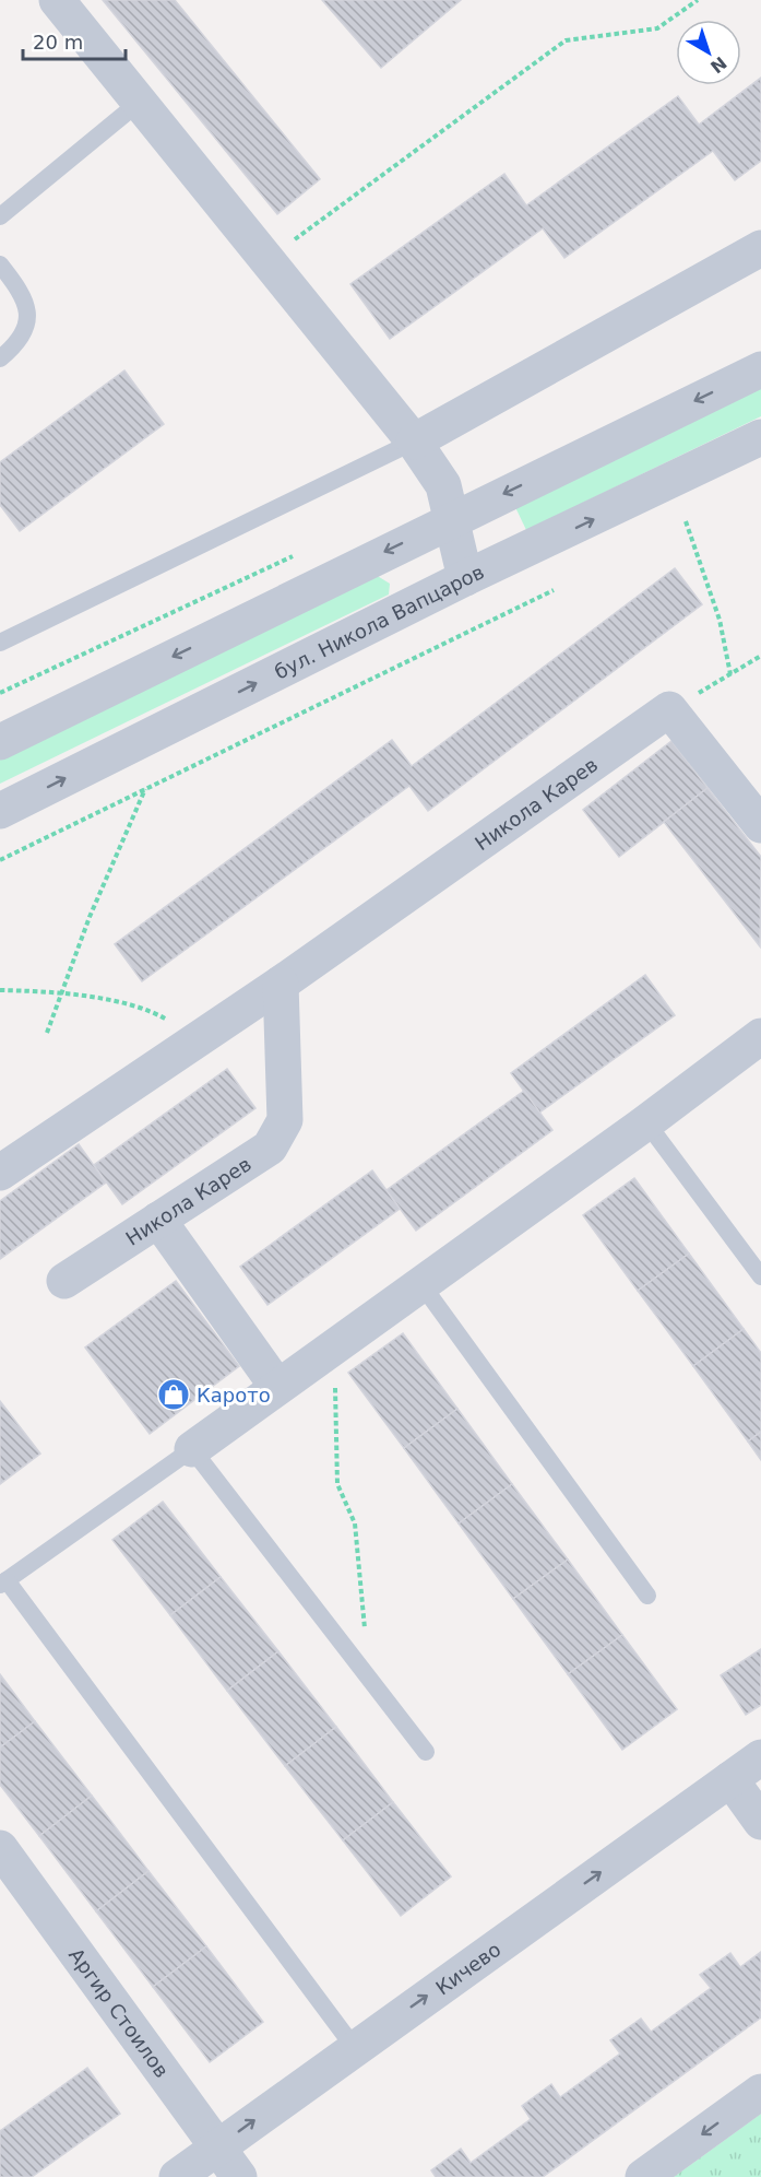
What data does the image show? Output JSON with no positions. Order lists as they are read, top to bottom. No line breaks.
{"streets":{"street":["бул. Никола Вапцаров","Никола Карев","Кичево","Аргир Стоилов"]},"crossings":[["Кичево","Аргир Стоилов"]],"one_way":["Кичево"],"places":{"shop":["Карото"]},"scale_bar":"20 m","north":"bottom right"}
